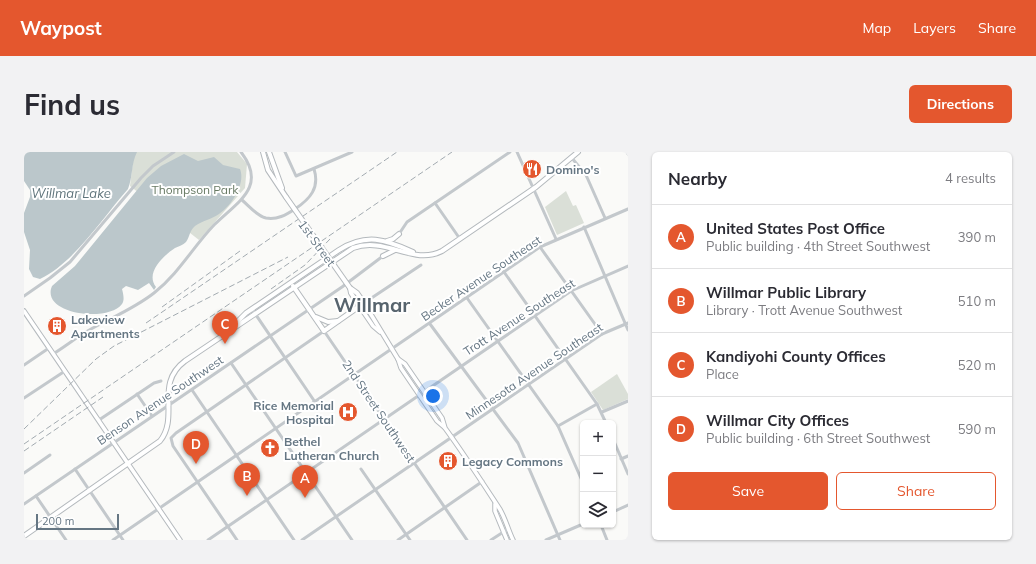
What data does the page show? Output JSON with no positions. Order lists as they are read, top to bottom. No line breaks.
{"streets":{"highway":["1st Street","2nd Street Southwest"],"street":["Becker Avenue Southeast","Trott Avenue Southeast","Minnesota Avenue Southeast","Benson Avenue Southwest"]},"crossings":[["Becker Avenue Southeast","2nd Street Southwest"],["Trott Avenue Southeast","2nd Street Southwest"],["Minnesota Avenue Southeast","2nd Street Southwest"],["Benson Avenue Southwest","2nd Street Southwest"]],"districts":["Willmar"],"water":["Willmar Lake"],"parks":["Thompson Park"],"places":{"restaurant":["Domino's"],"building":["Lakeview Apartments","Legacy Commons"],"hospital":["Rice Memorial Hospital"],"church":["Bethel Lutheran Church"]},"scale_bar":"200 m","page":{"header":"Waypost","nav":["Map","Layers","Share"],"buttons":["Directions",["Save","Share"]],"title":"Find us","heading":["Nearby","4 results"],"list":[{"mark":"A","name":"United States Post Office","note":"Public building · 4th Street Southwest","value":"390 m"},{"mark":"B","name":"Willmar Public Library","note":"Library · Trott Avenue Southwest","value":"510 m"},{"mark":"C","name":"Kandiyohi County Offices","note":"Place","value":"520 m"},{"mark":"D","name":"Willmar City Offices","note":"Public building · 6th Street Southwest","value":"590 m"}],"pins":["C","D","B","A"],"map_buttons":["+","−"],"scale":"200 m"}}
